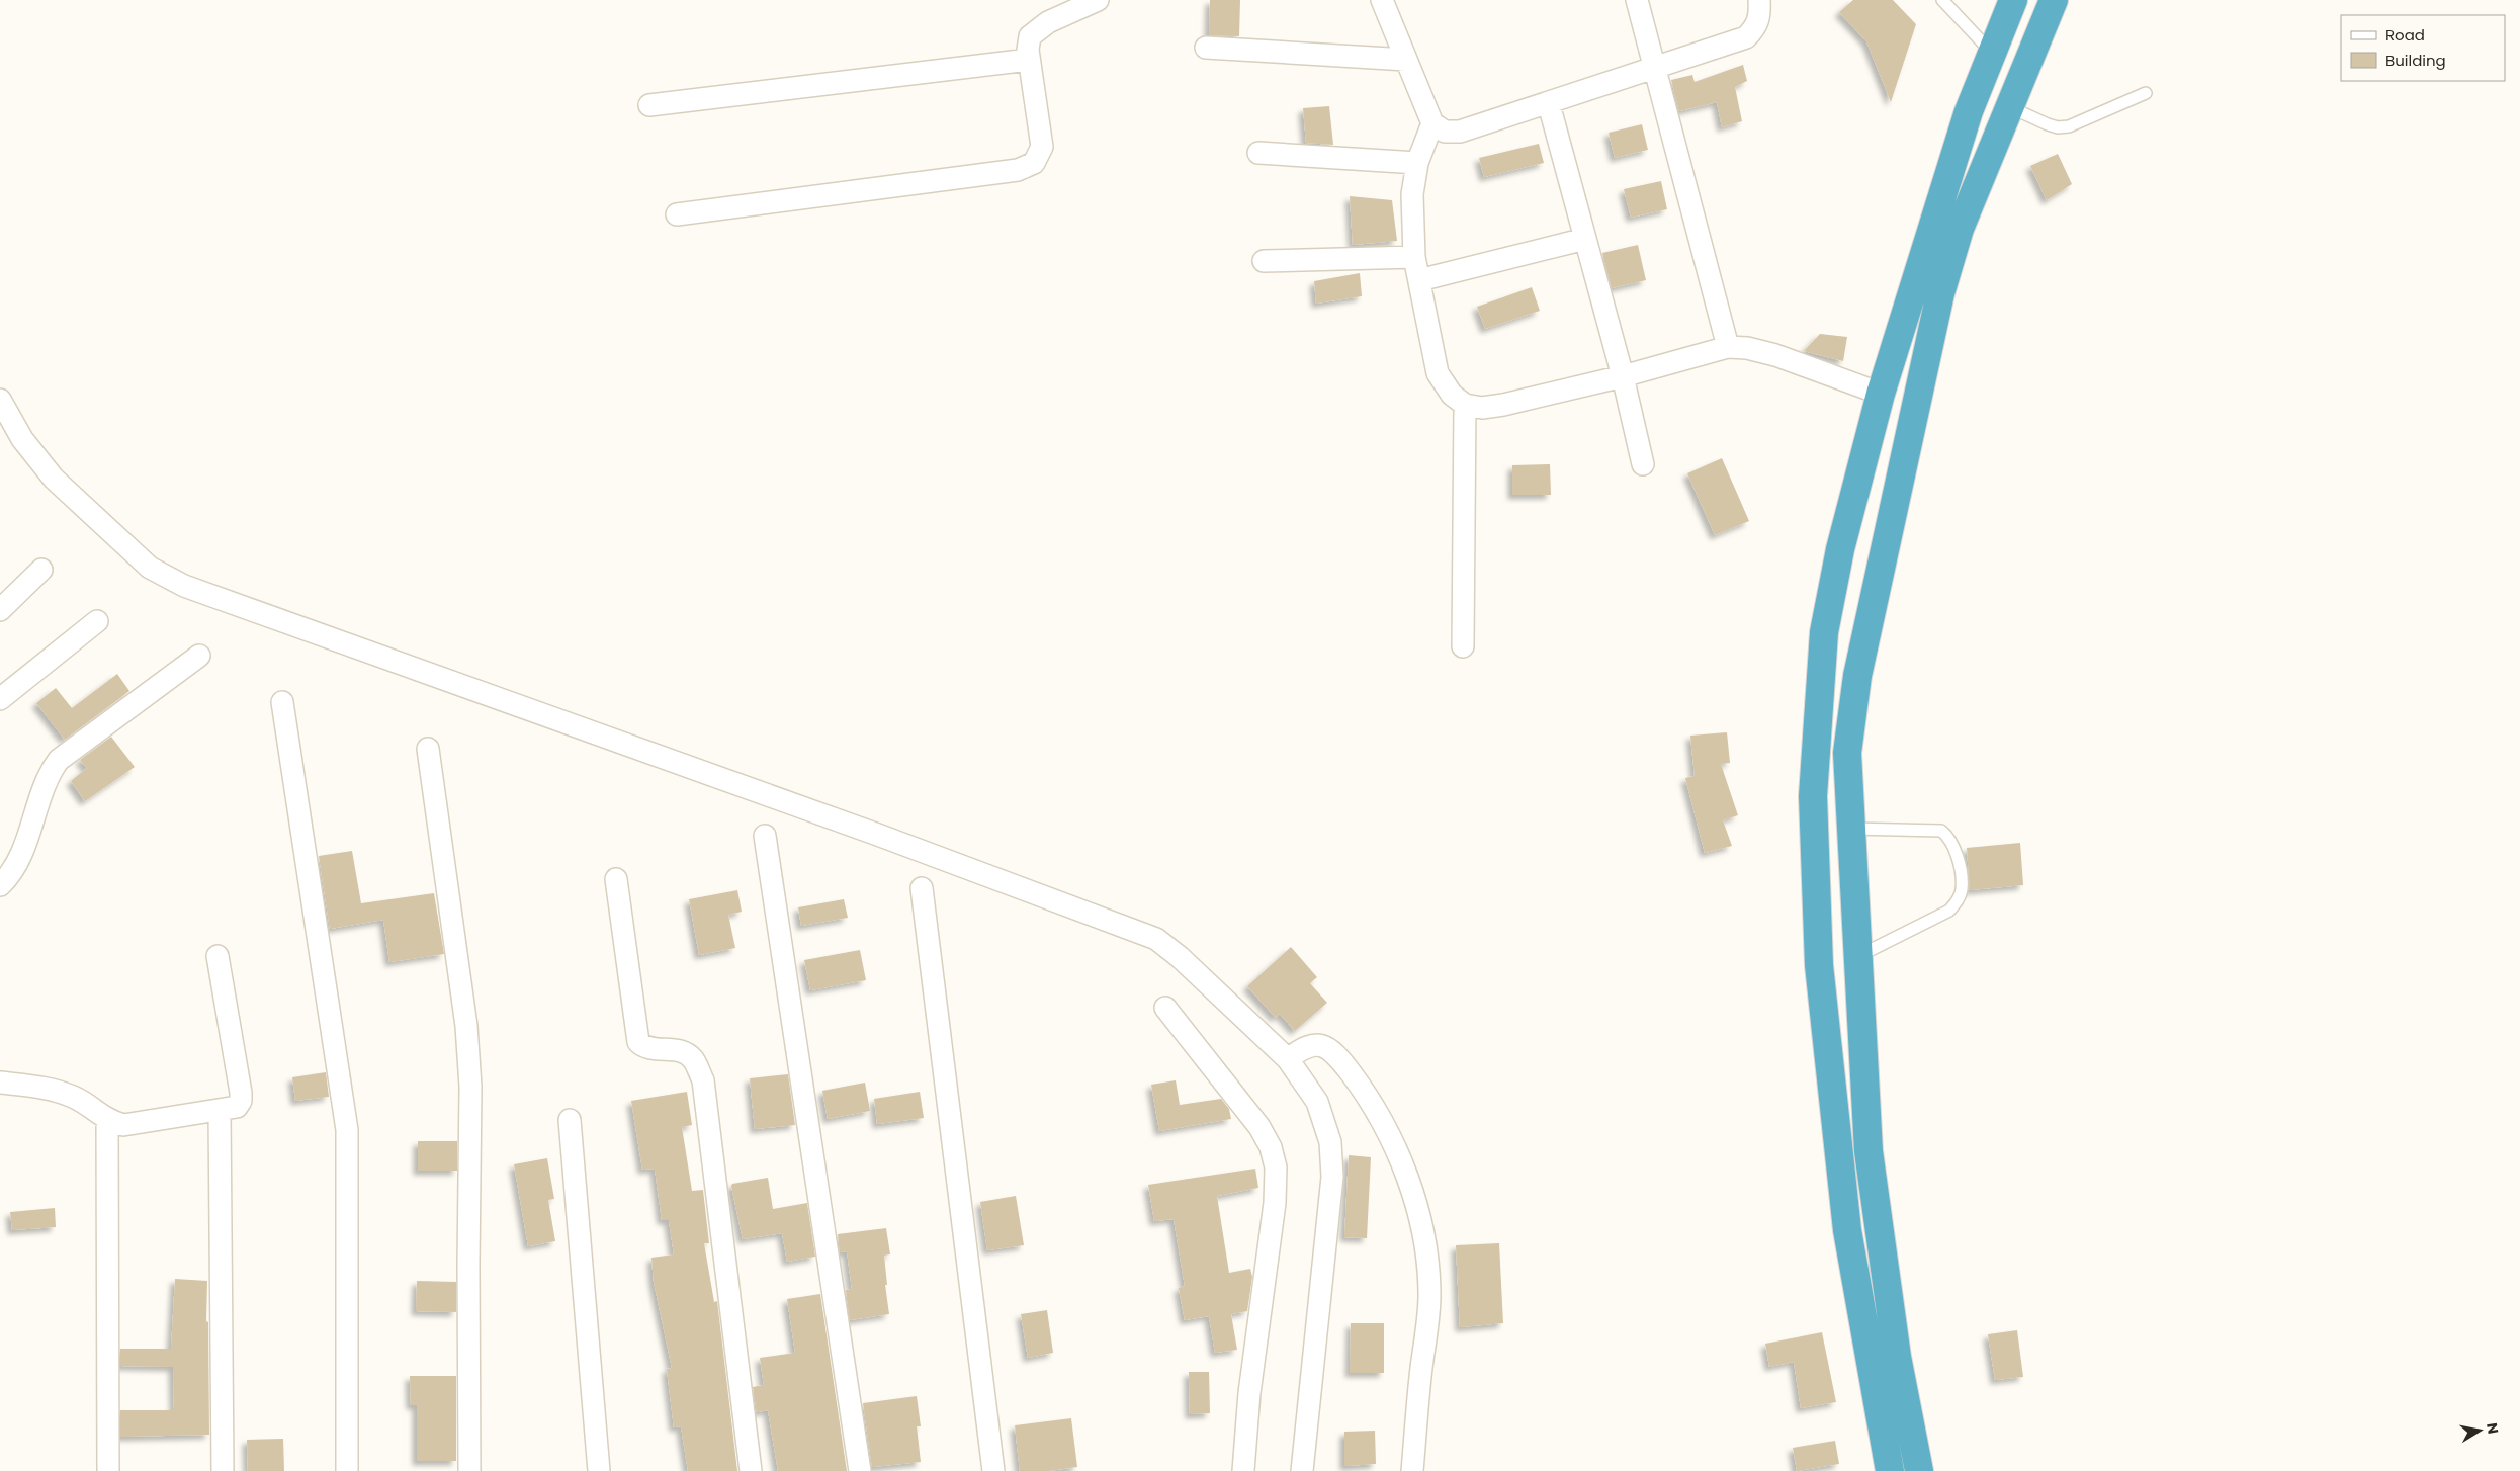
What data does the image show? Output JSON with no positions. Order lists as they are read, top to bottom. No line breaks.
{"legend":["Road","Building"],"north":"right"}
